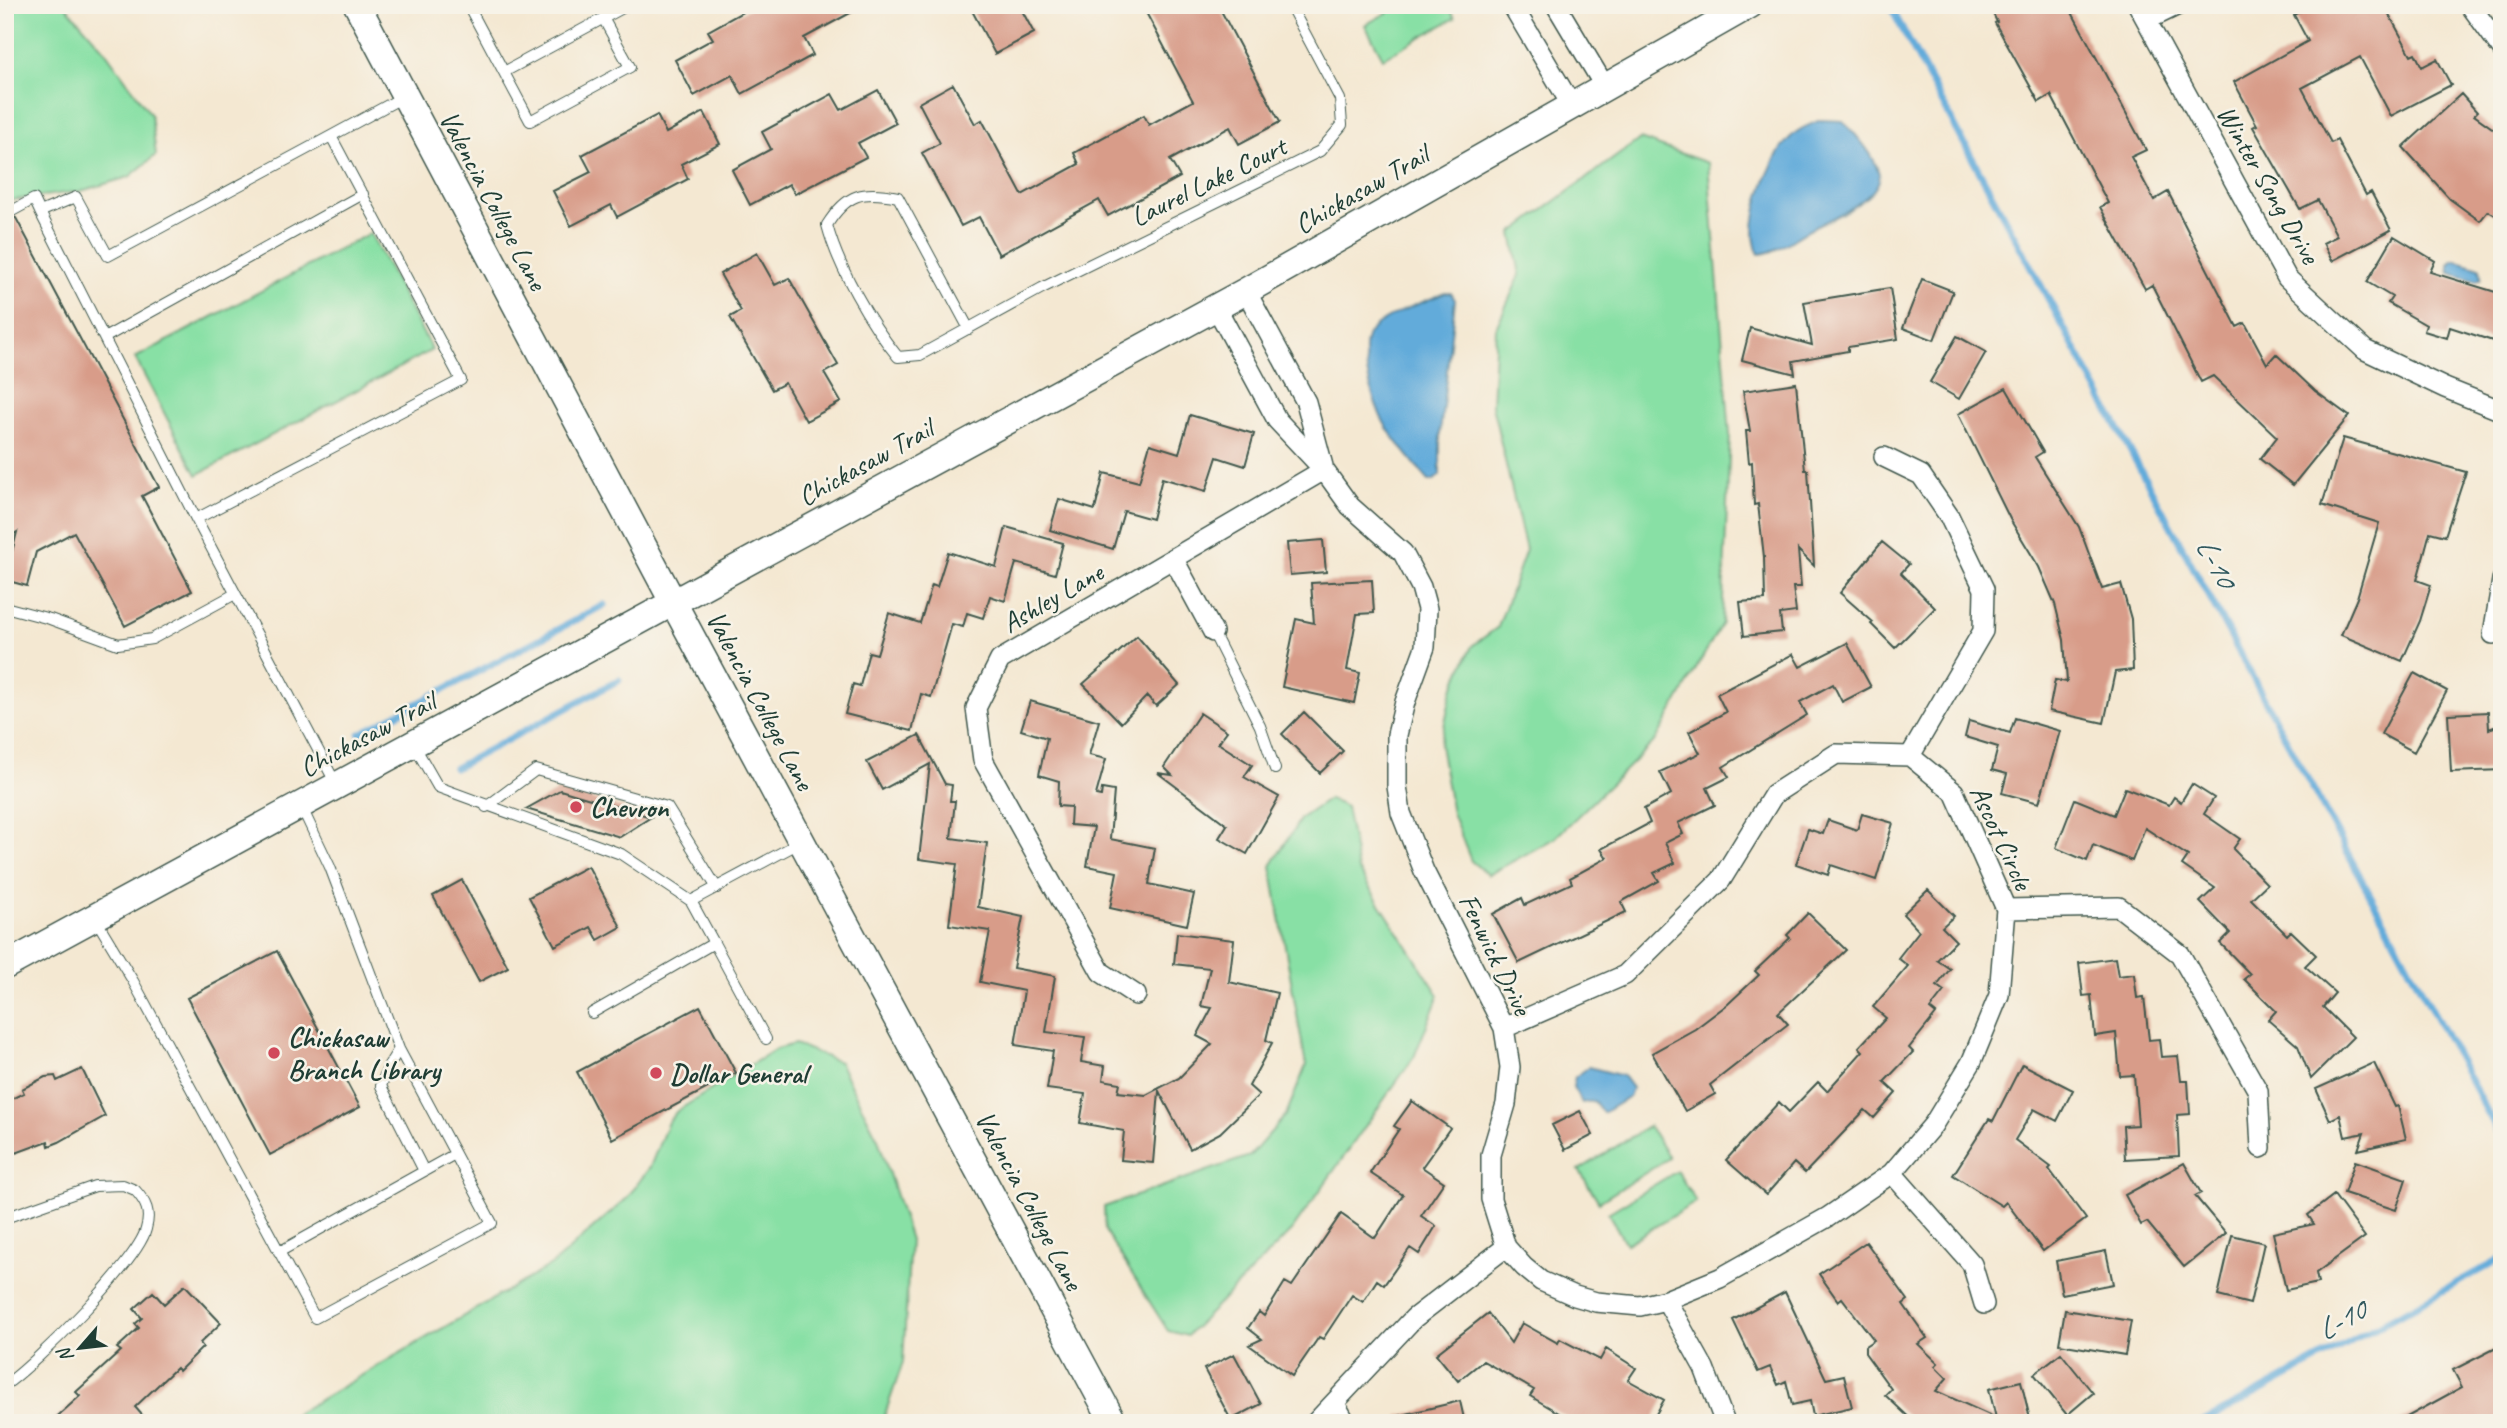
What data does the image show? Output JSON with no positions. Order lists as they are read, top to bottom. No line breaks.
{"streets":{"street":["Winter Song Drive","Chickasaw Trail","Valencia College Lane","Ashley Lane","Ascot Circle","Fenwick Drive"],"lane":["Laurel Lake Court"]},"crossings":[["Chickasaw Trail","Valencia College Lane"],["Chickasaw Trail","Fenwick Drive"],["Ashley Lane","Fenwick Drive"],["Ascot Circle","Fenwick Drive"]],"water":["L-10"],"places":["Chevron","Chickasaw Branch Library","Dollar General"],"north":"bottom left"}
